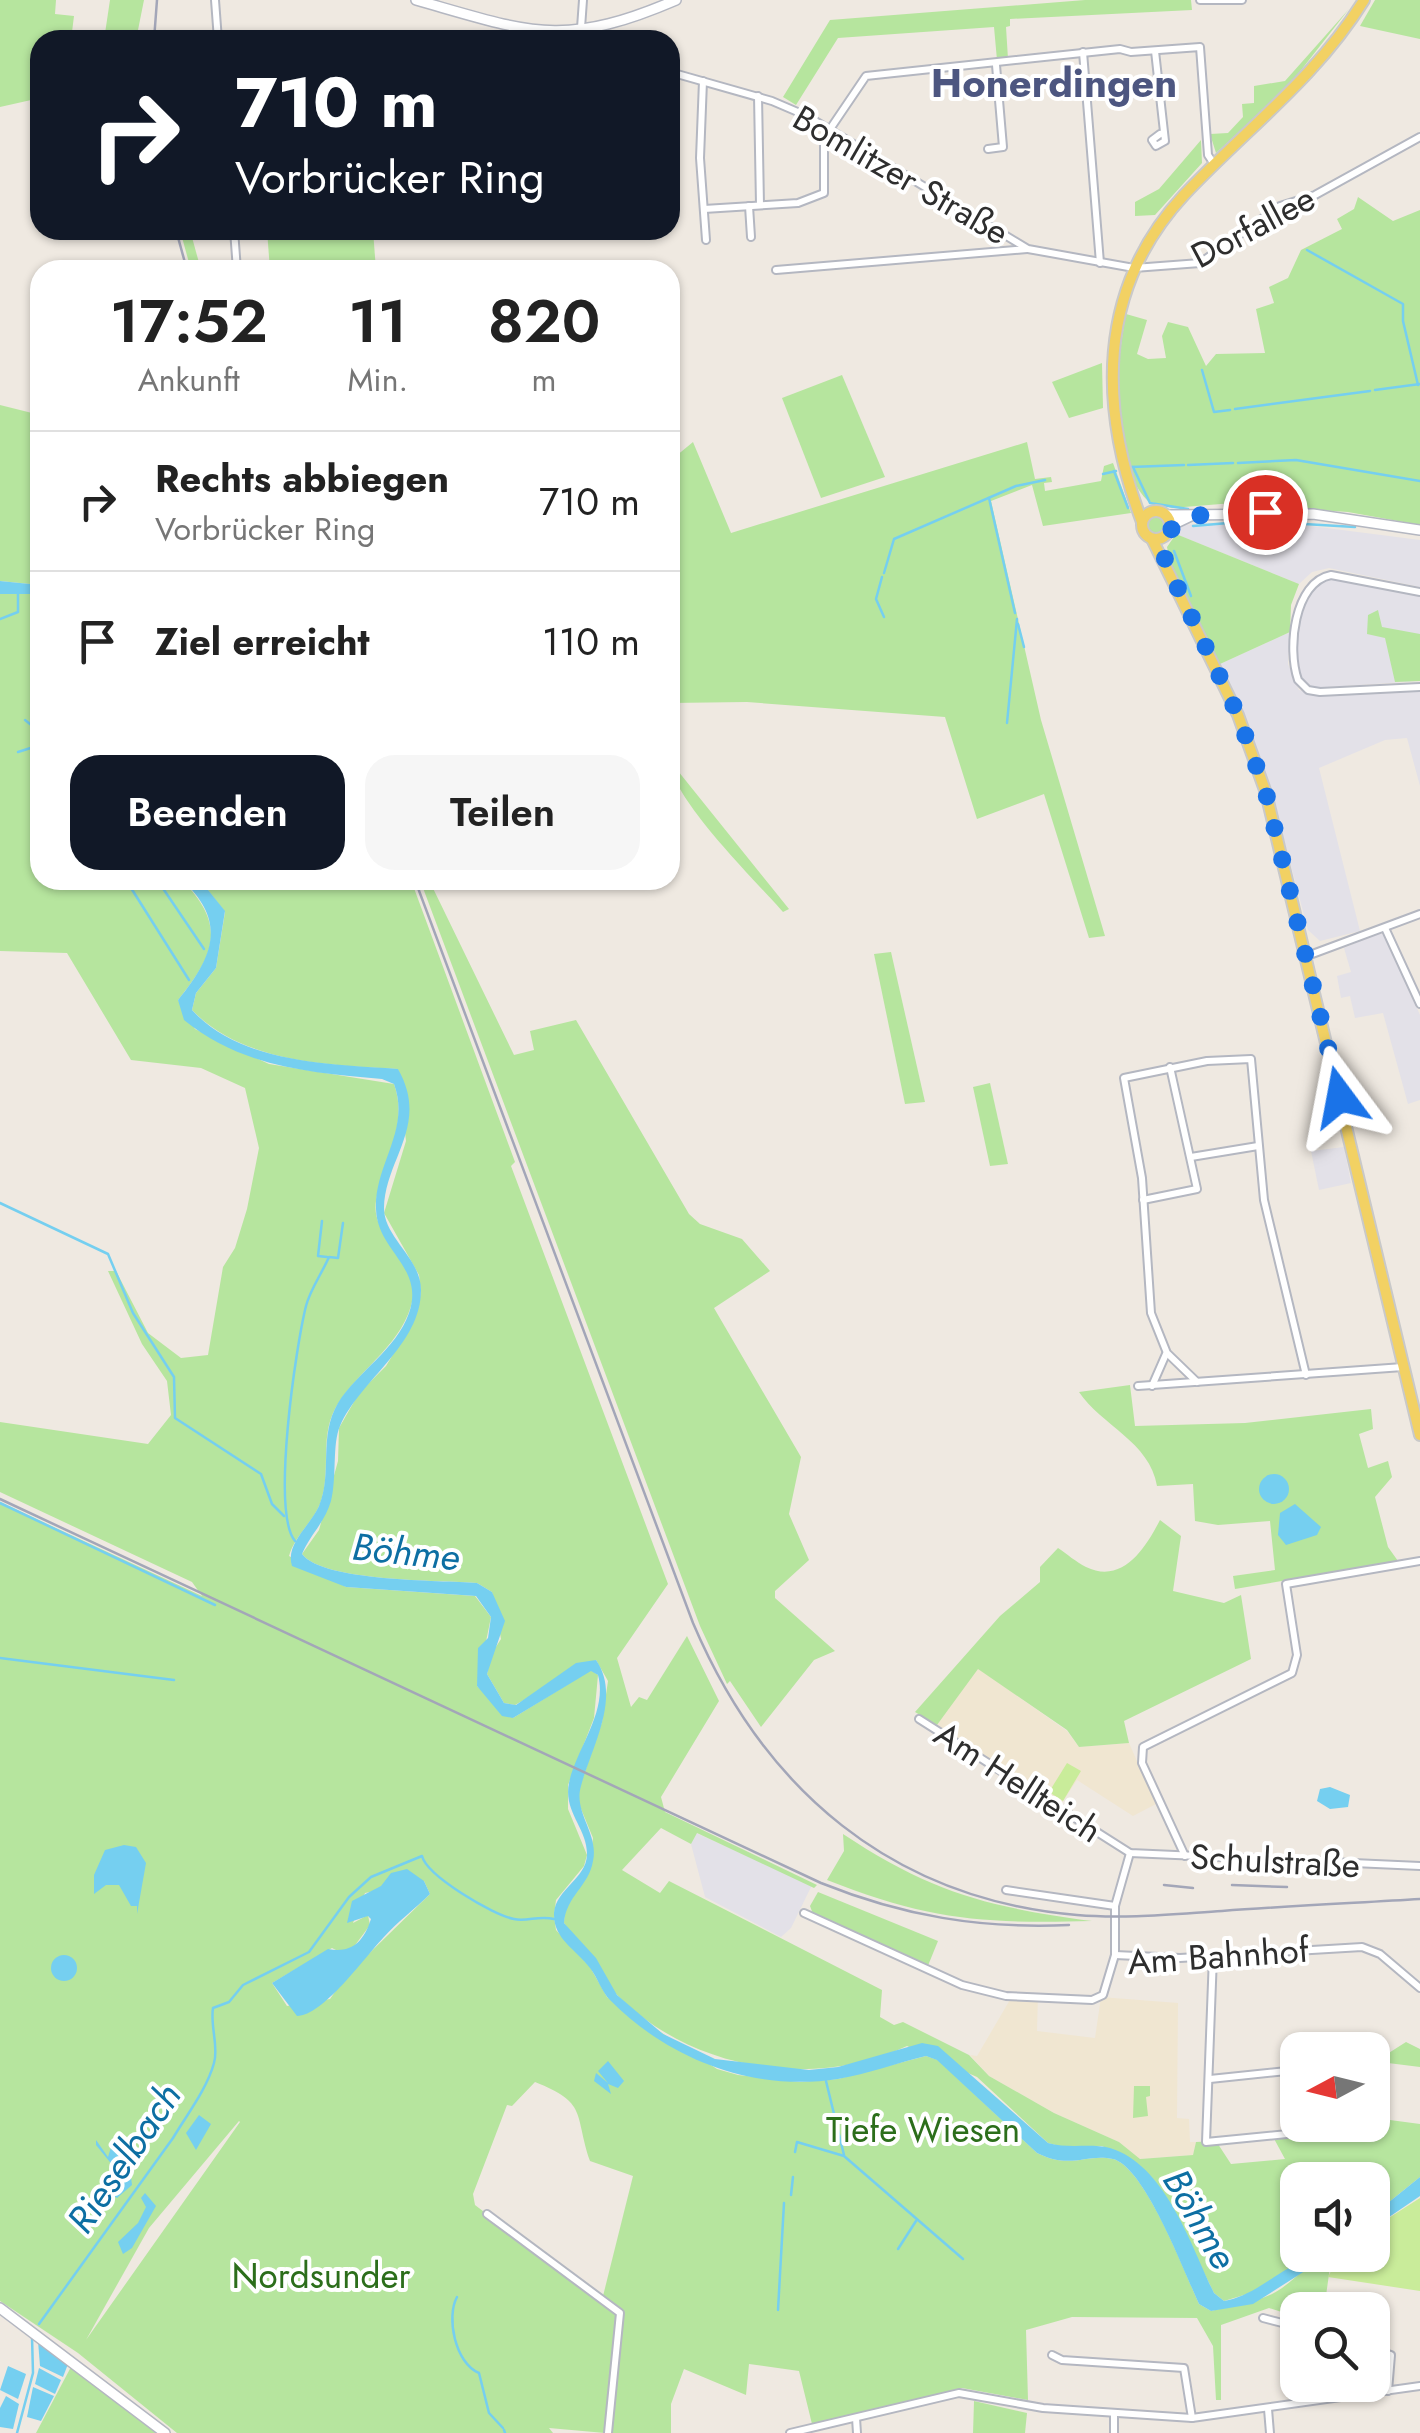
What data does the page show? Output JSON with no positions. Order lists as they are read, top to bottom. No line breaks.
{"streets":{"street":["Bomlitzer Straße","Dorfallee","Am Hellteich","Schulstraße","Am Bahnhof"]},"crossings":[["Bomlitzer Straße","Dorfallee"],["Am Hellteich","Schulstraße"],["Am Hellteich","Am Bahnhof"]],"districts":["Honerdingen"],"water":["Böhme","Rieselbach"],"parks":["Tiefe Wiesen","Nordsunder"],"north":"left","page":{"turn":["710 m","Vorbrücker Ring"],"eta":["17:52","Ankunft","11","Min.","820","m"],"list":[{"name":"Rechts abbiegen","note":"Vorbrücker Ring","value":"710 m"},{"name":"Ziel erreicht","value":"110 m"}],"buttons":["Beenden","Teilen"]}}
